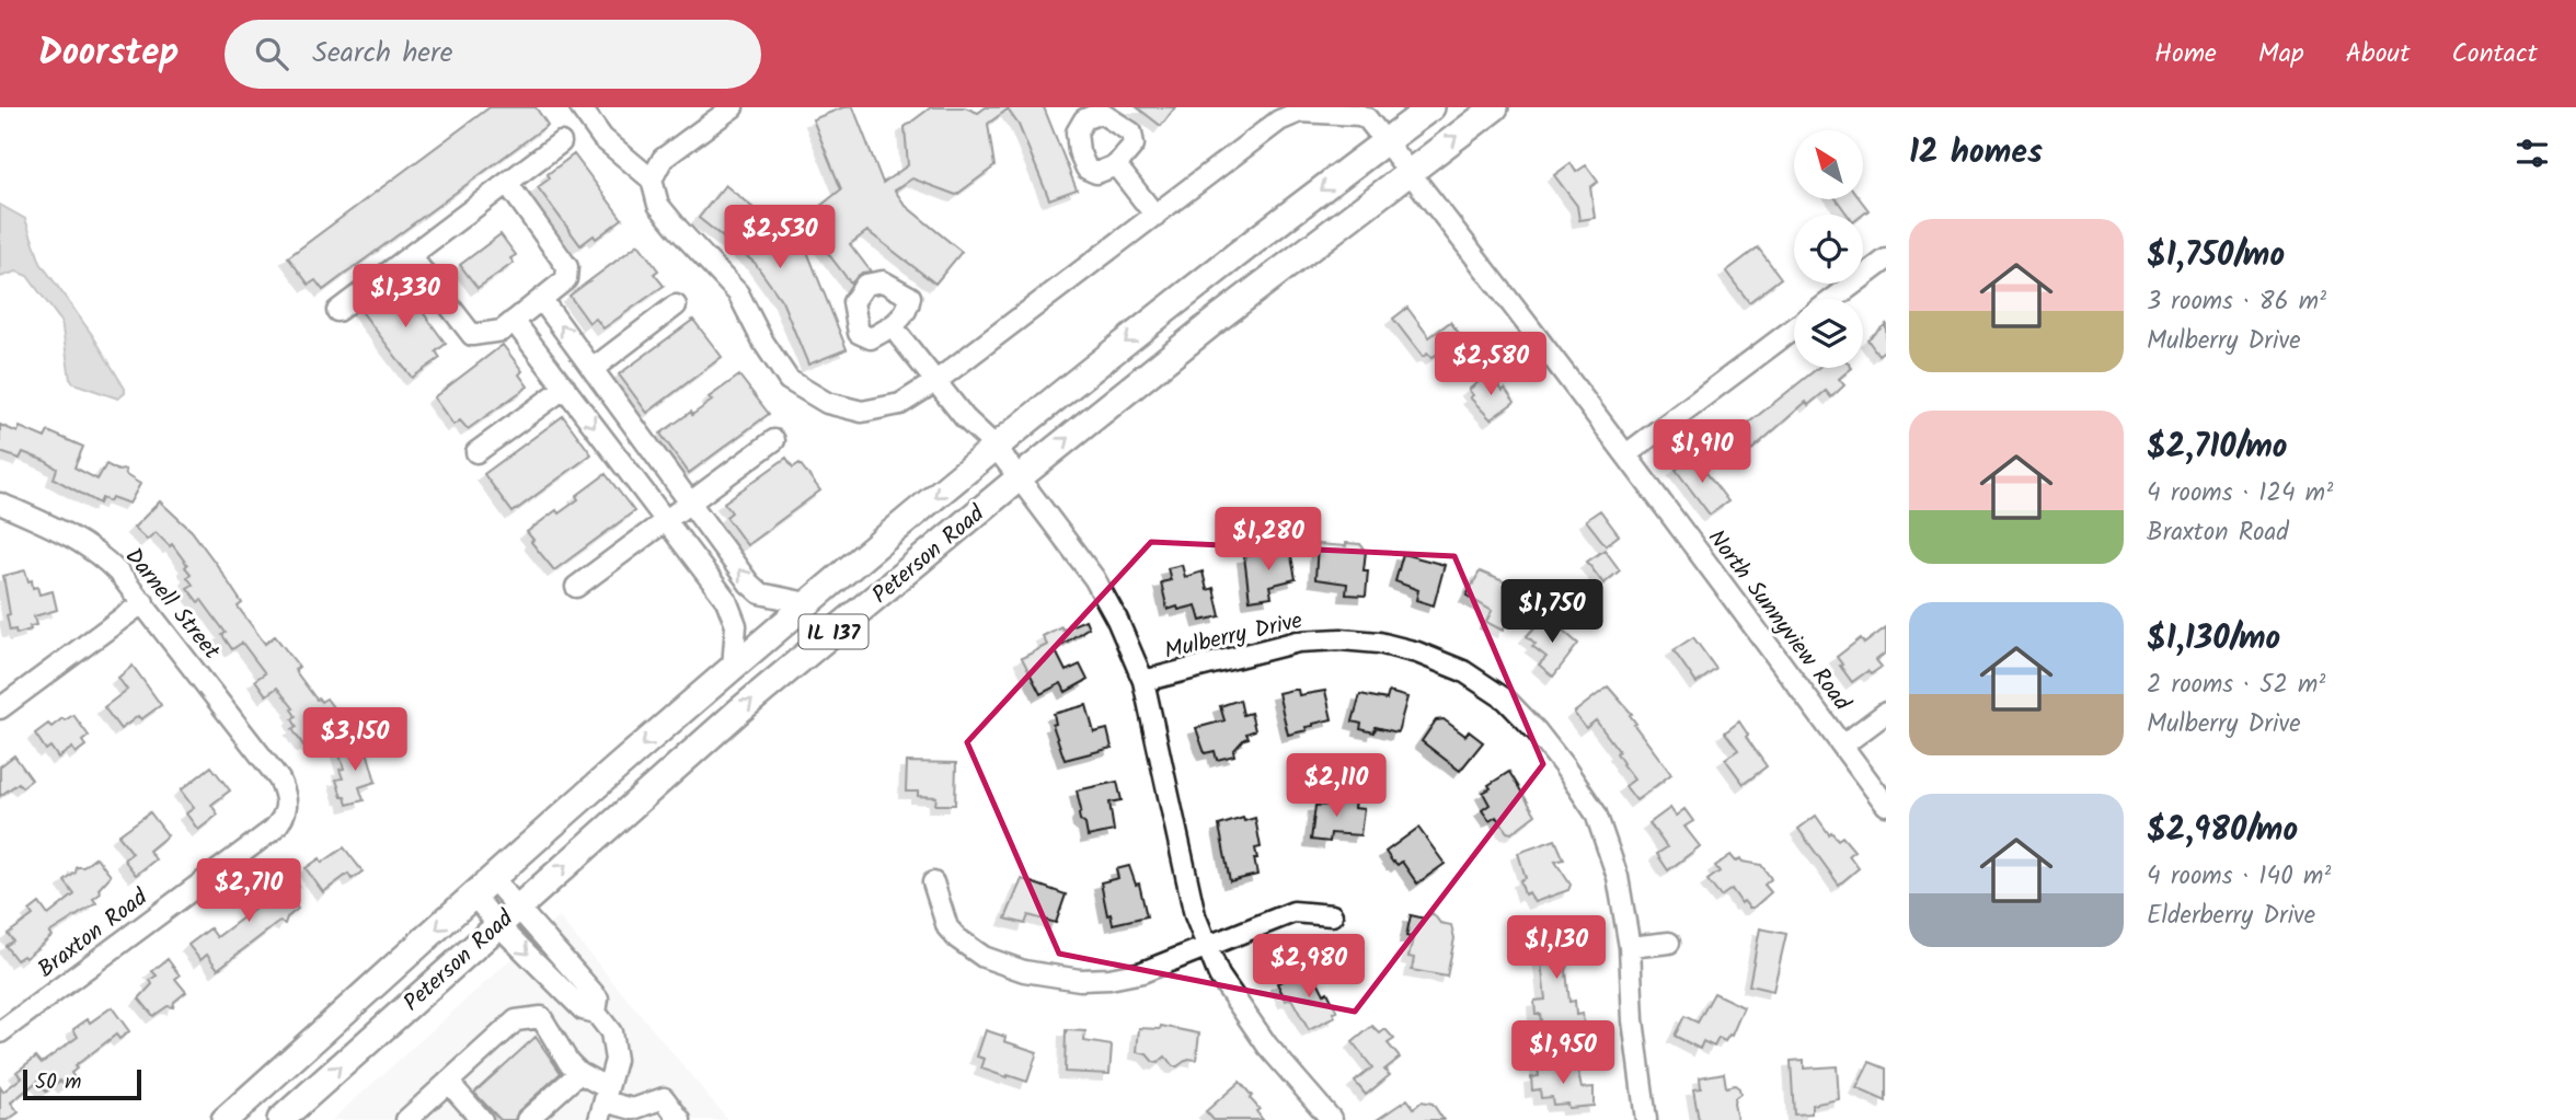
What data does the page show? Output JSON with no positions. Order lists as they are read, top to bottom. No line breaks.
{"streets":{"main road":["Peterson Road","IL 137"],"street":["Darnell Street","North Sunnyview Road","Mulberry Drive","Braxton Road"]},"crossings":[["Peterson Road","North Sunnyview Road"],["Darnell Street","Braxton Road"]],"scale_bar":"50 m","north":"top left","page":{"header":"Doorstep","search":"Search here","nav":["Home","Map","About","Contact"],"heading":"12 homes","list":[{"name":"$1,750/mo","note":"3 rooms · 86 m² · Mulberry Drive"},{"name":"$2,710/mo","note":"4 rooms · 124 m² · Braxton Road"},{"name":"$1,130/mo","note":"2 rooms · 52 m² · Mulberry Drive"},{"name":"$2,980/mo","note":"4 rooms · 140 m² · Elderberry Drive"}],"price":["$2,530","$1,330","$2,580","$1,910","$1,280","$1,750","$3,150","$2,110","$2,710","$1,130","$2,980","$1,950"],"scale":"50 m"}}
